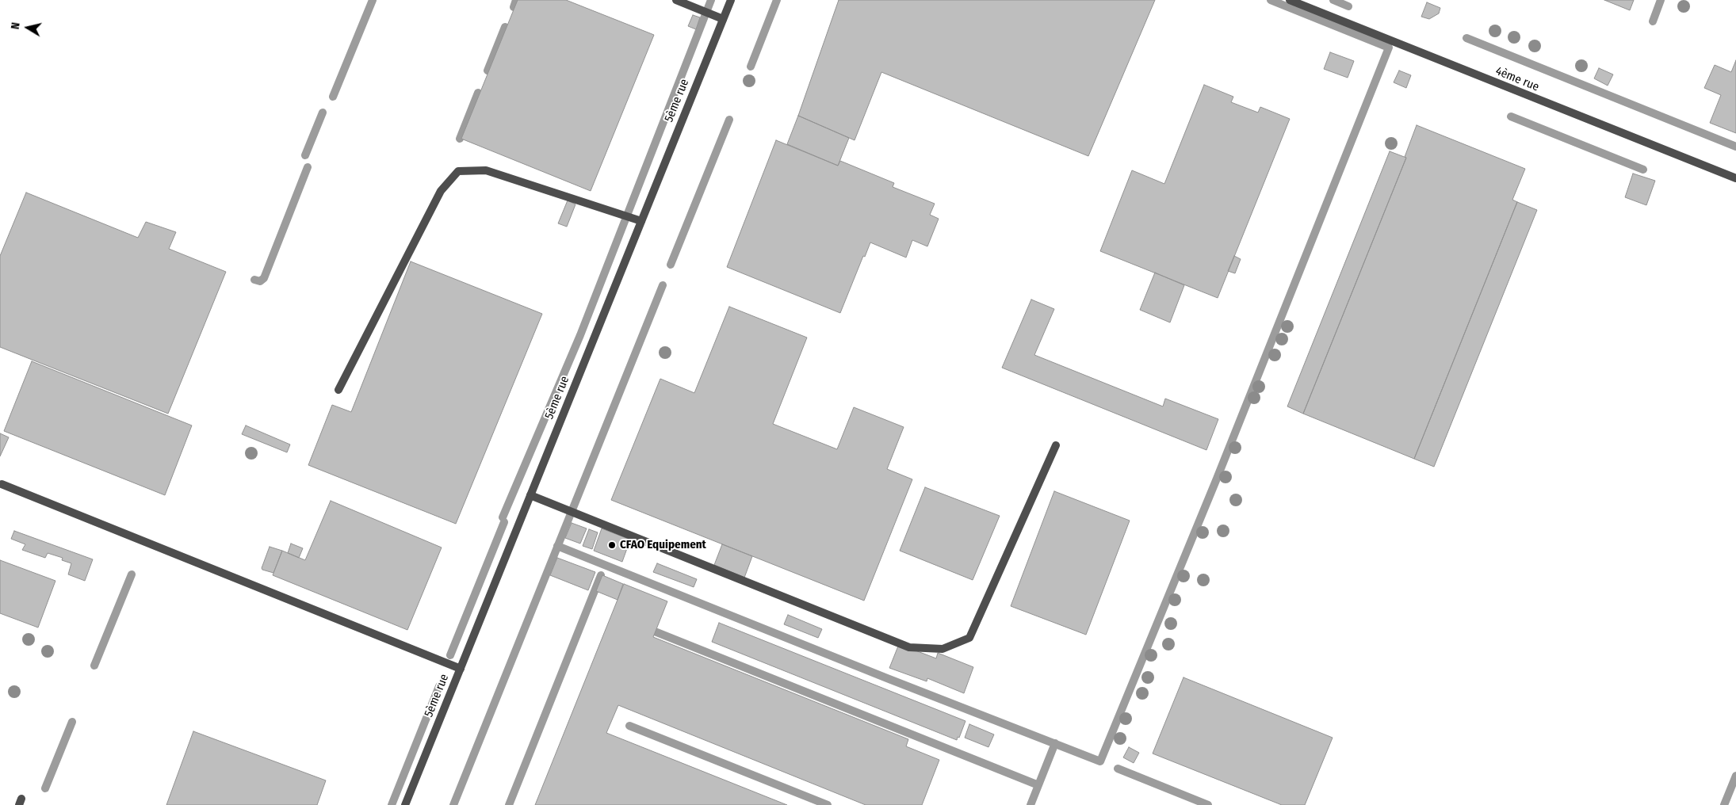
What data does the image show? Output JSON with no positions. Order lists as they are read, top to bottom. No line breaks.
{"streets":{"street":["4ème rue","5ème rue"]},"places":["CFAO Equipement"],"north":"left"}
